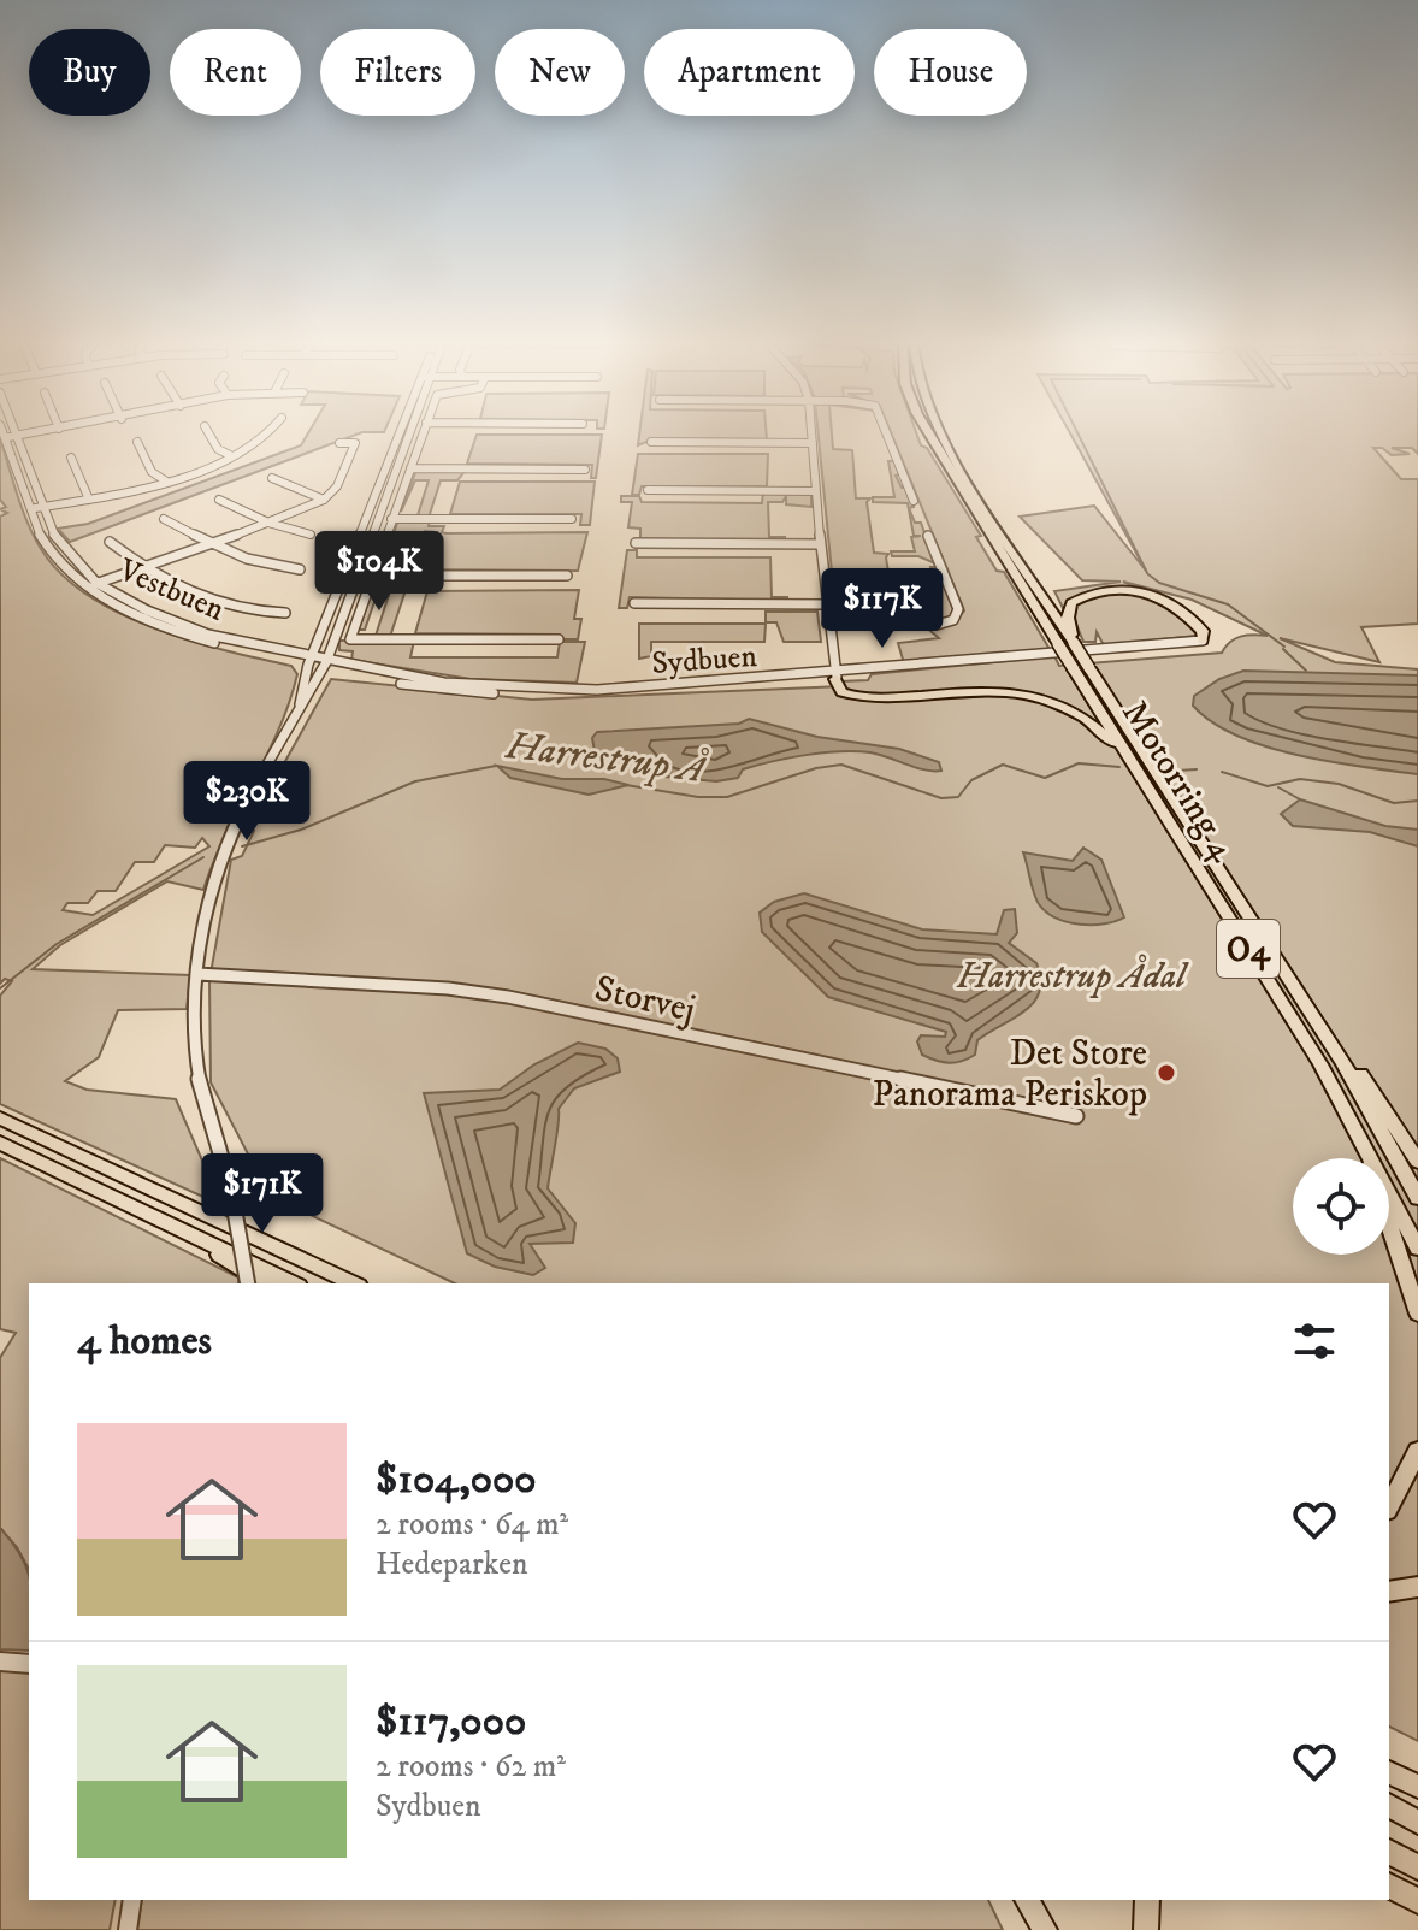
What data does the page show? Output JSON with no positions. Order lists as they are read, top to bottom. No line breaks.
{"streets":{"highway":["Motorring 4","O4"],"street":["Vestbuen","Sydbuen","Storvej"]},"crossings":[["Vestbuen","Sydbuen"],["Sydbuen","O4"],["Motorring 4","O4"]],"water":["Harrestrup Å"],"parks":["Harrestrup Ådal"],"places":["Det Store Panorama Periskop"],"page":{"chip":["Buy","Rent","Filters","New","Apartment","House"],"price":["$104K","$117K","$230K","$171K"],"heading":"4 homes","list":[{"name":"$104,000","note":"2 rooms · 64 m² · Hedeparken"},{"name":"$117,000","note":"2 rooms · 62 m² · Sydbuen"}]}}
